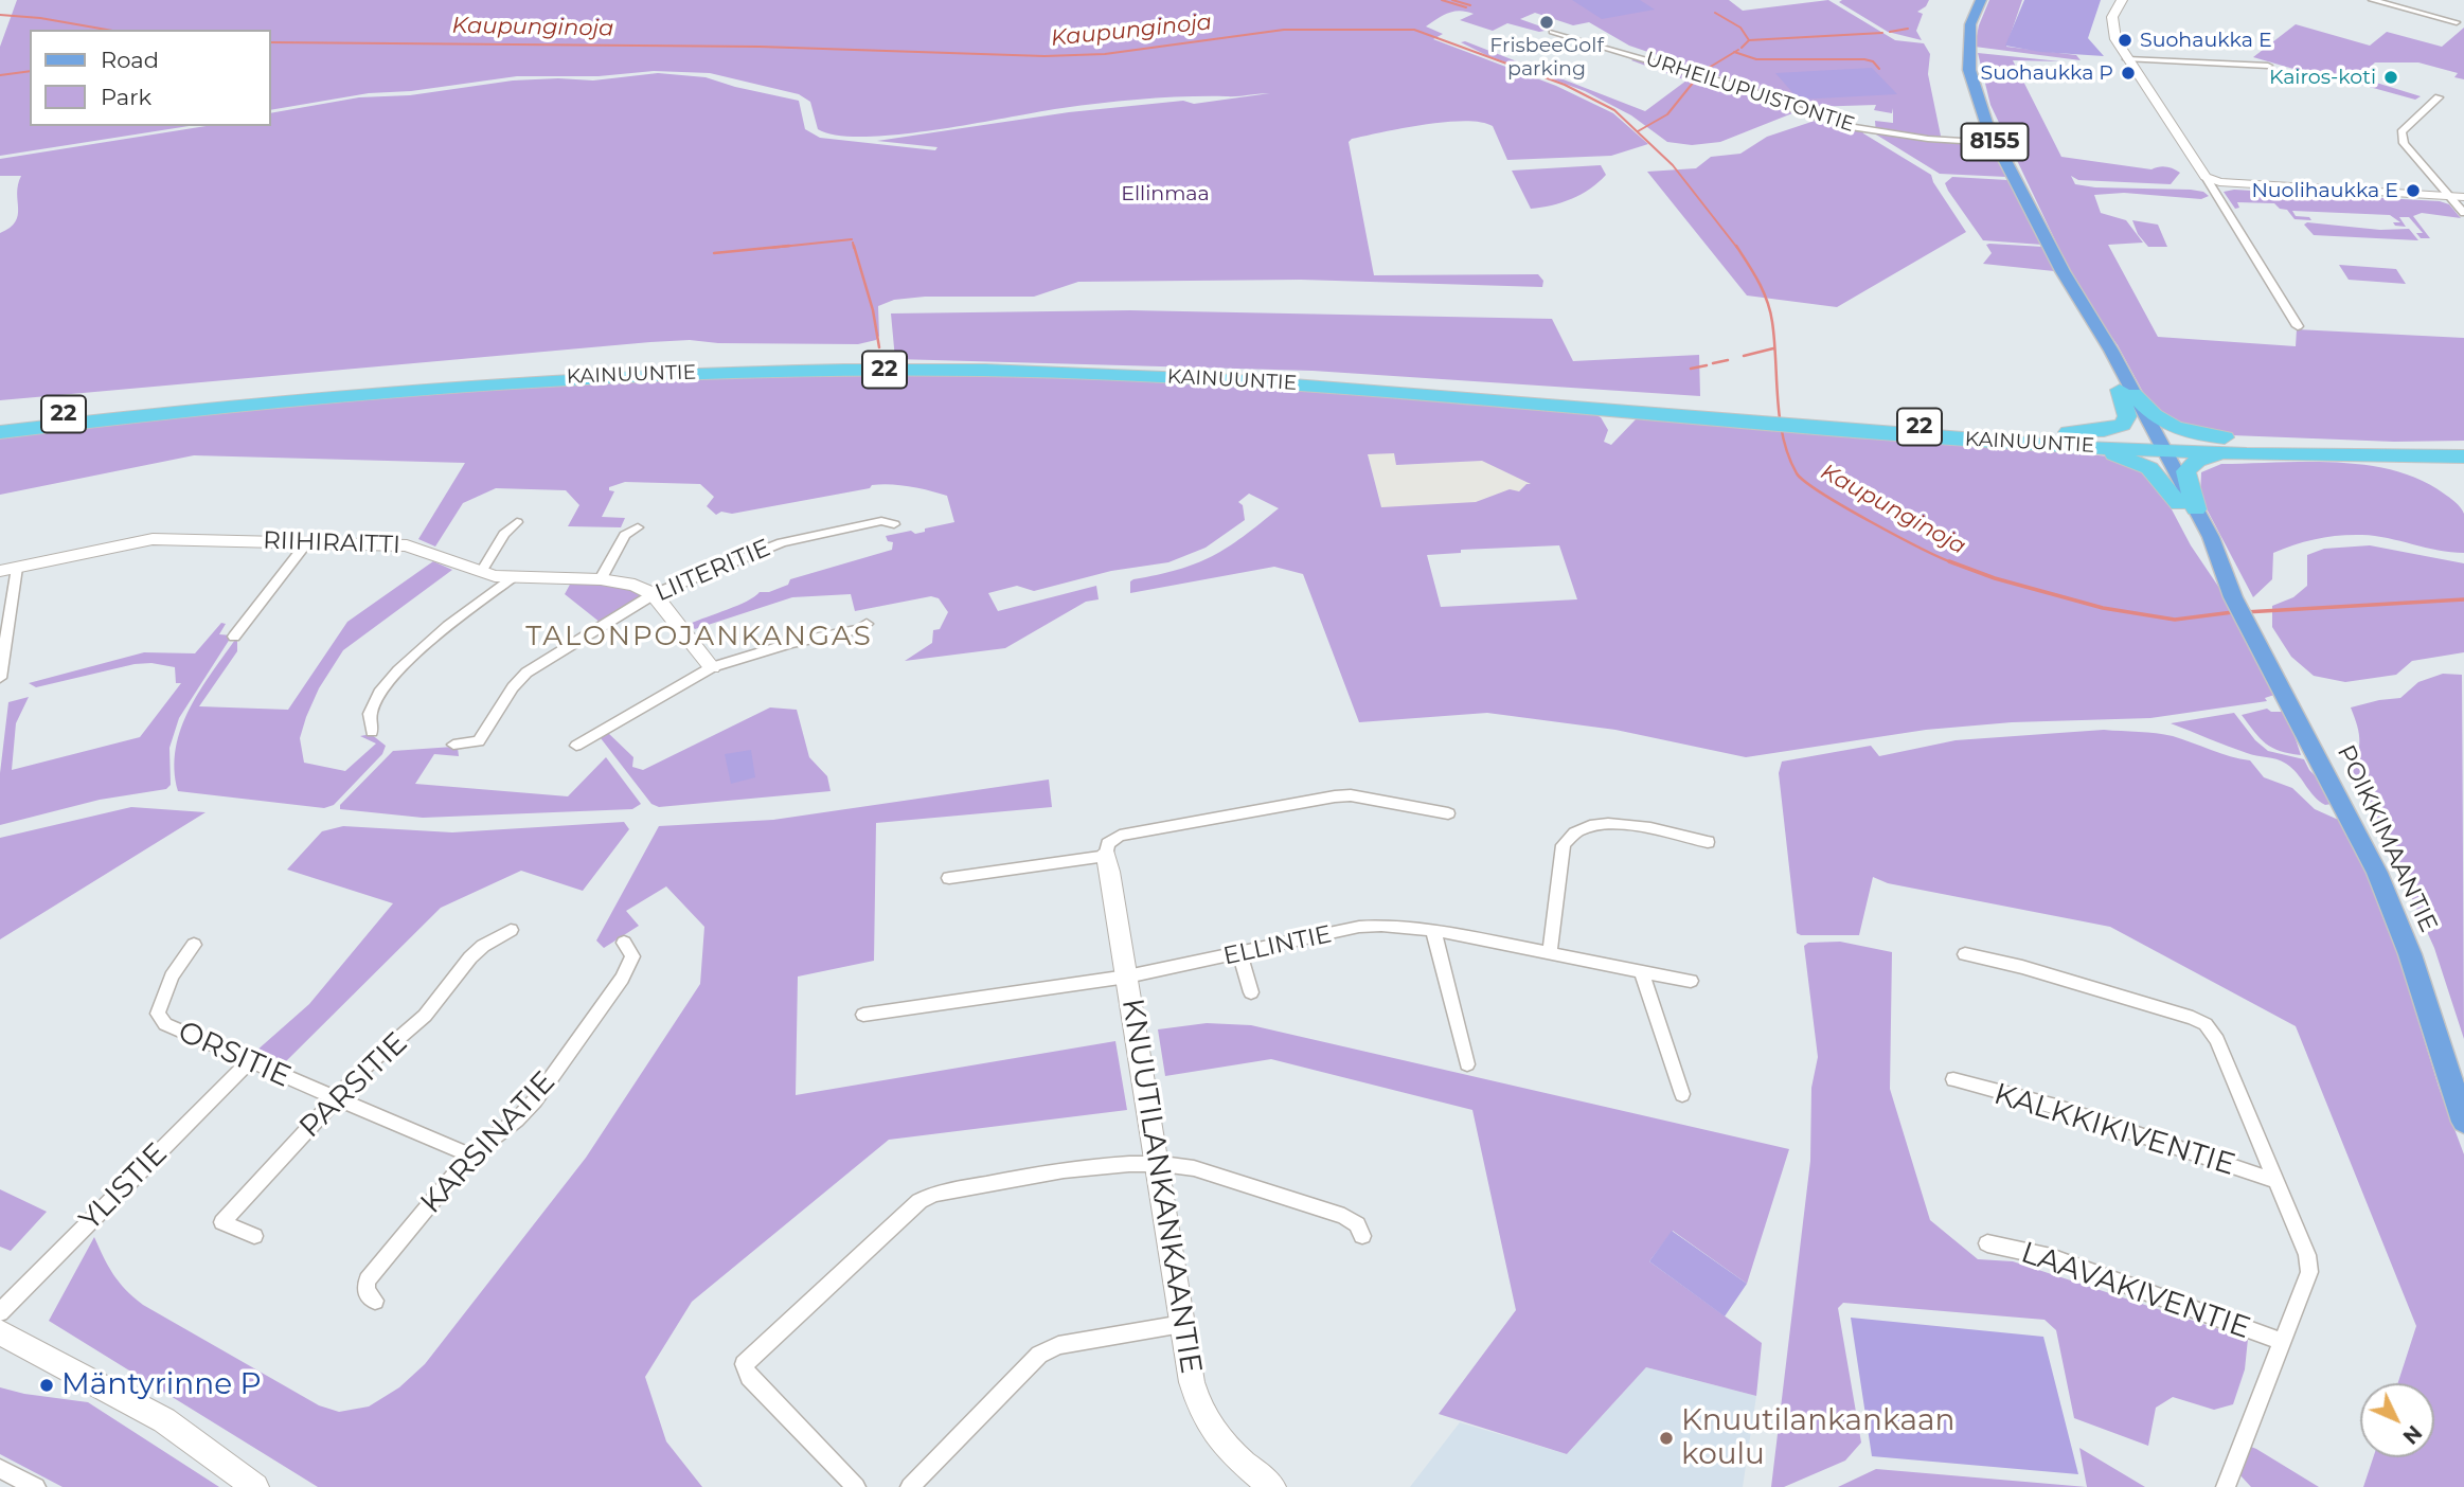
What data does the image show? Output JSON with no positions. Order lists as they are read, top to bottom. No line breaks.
{"streets":{"highway":["22","KAINUUNTIE"],"main road":["8155","POIKKIMAANTIE"],"street":["URHEILUPUISTONTIE","RIIHIRAITTI","LIITERITIE","ELLINTIE","ORSITIE","PARSITIE","KALKKIKIVENTIE","KARSINATIE","KNUUTILANKANKAANTIE","YLISTIE","LAAVAKIVENTIE"]},"crossings":[["URHEILUPUISTONTIE","POIKKIMAANTIE"],["KAINUUNTIE","POIKKIMAANTIE"],["RIIHIRAITTI","LIITERITIE"],["ELLINTIE","KNUUTILANKANKAANTIE"],["ORSITIE","PARSITIE"],["ORSITIE","KARSINATIE"],["ORSITIE","YLISTIE"]],"districts":["TALONPOJANKANGAS"],"water":["Kaupunginoja"],"parks":["Ellinmaa"],"places":["FrisbeeGolf parking","Suohaukka E","Suohaukka P","Kairos-koti","Nuolihaukka E","Mäntyrinne P","Knuutilankankaan koulu"],"legend":["Road","Park"],"north":"bottom right"}
